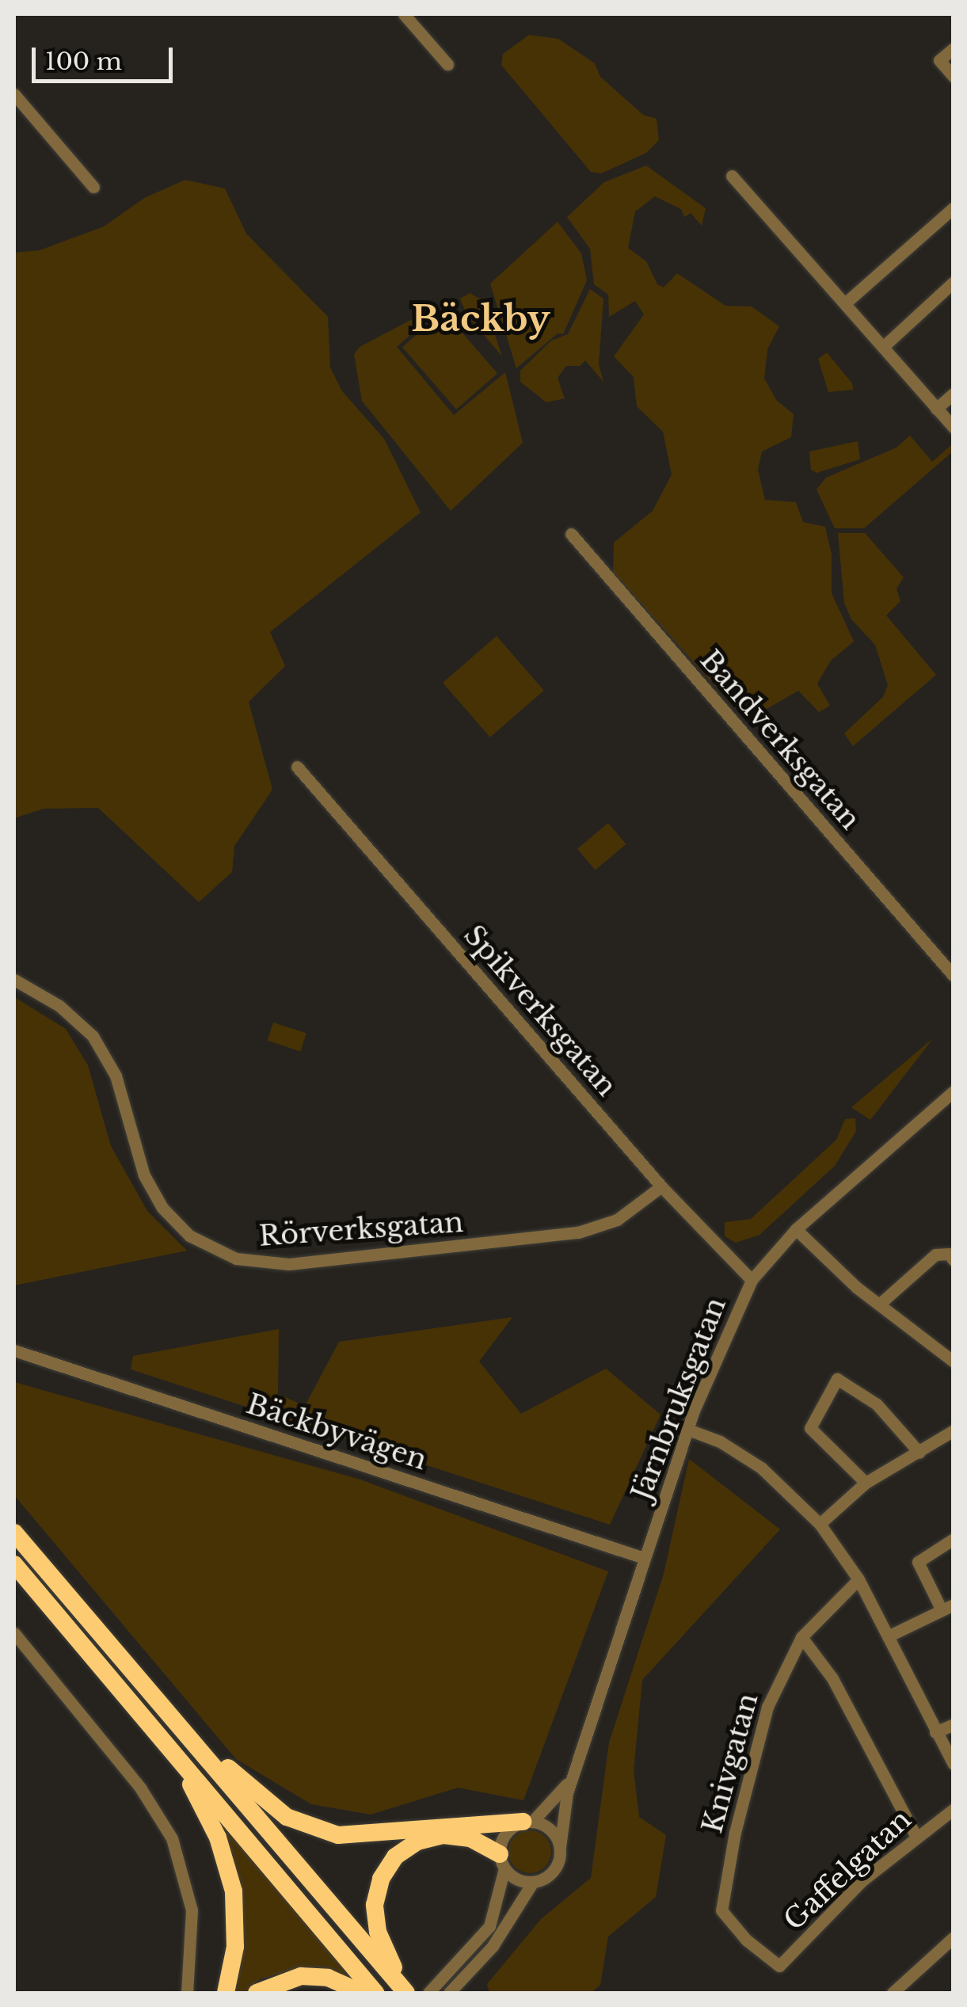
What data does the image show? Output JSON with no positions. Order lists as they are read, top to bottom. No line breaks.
{"streets":{"street":["Bandverksgatan","Spikverksgatan","Rörverksgatan","Järnbruksgatan","Bäckbyvägen","Knivgatan","Gaffelgatan"]},"crossings":[["Spikverksgatan","Rörverksgatan"],["Spikverksgatan","Järnbruksgatan"],["Järnbruksgatan","Bäckbyvägen"],["Knivgatan","Gaffelgatan"]],"districts":["Bäckby"],"scale_bar":"100 m"}
